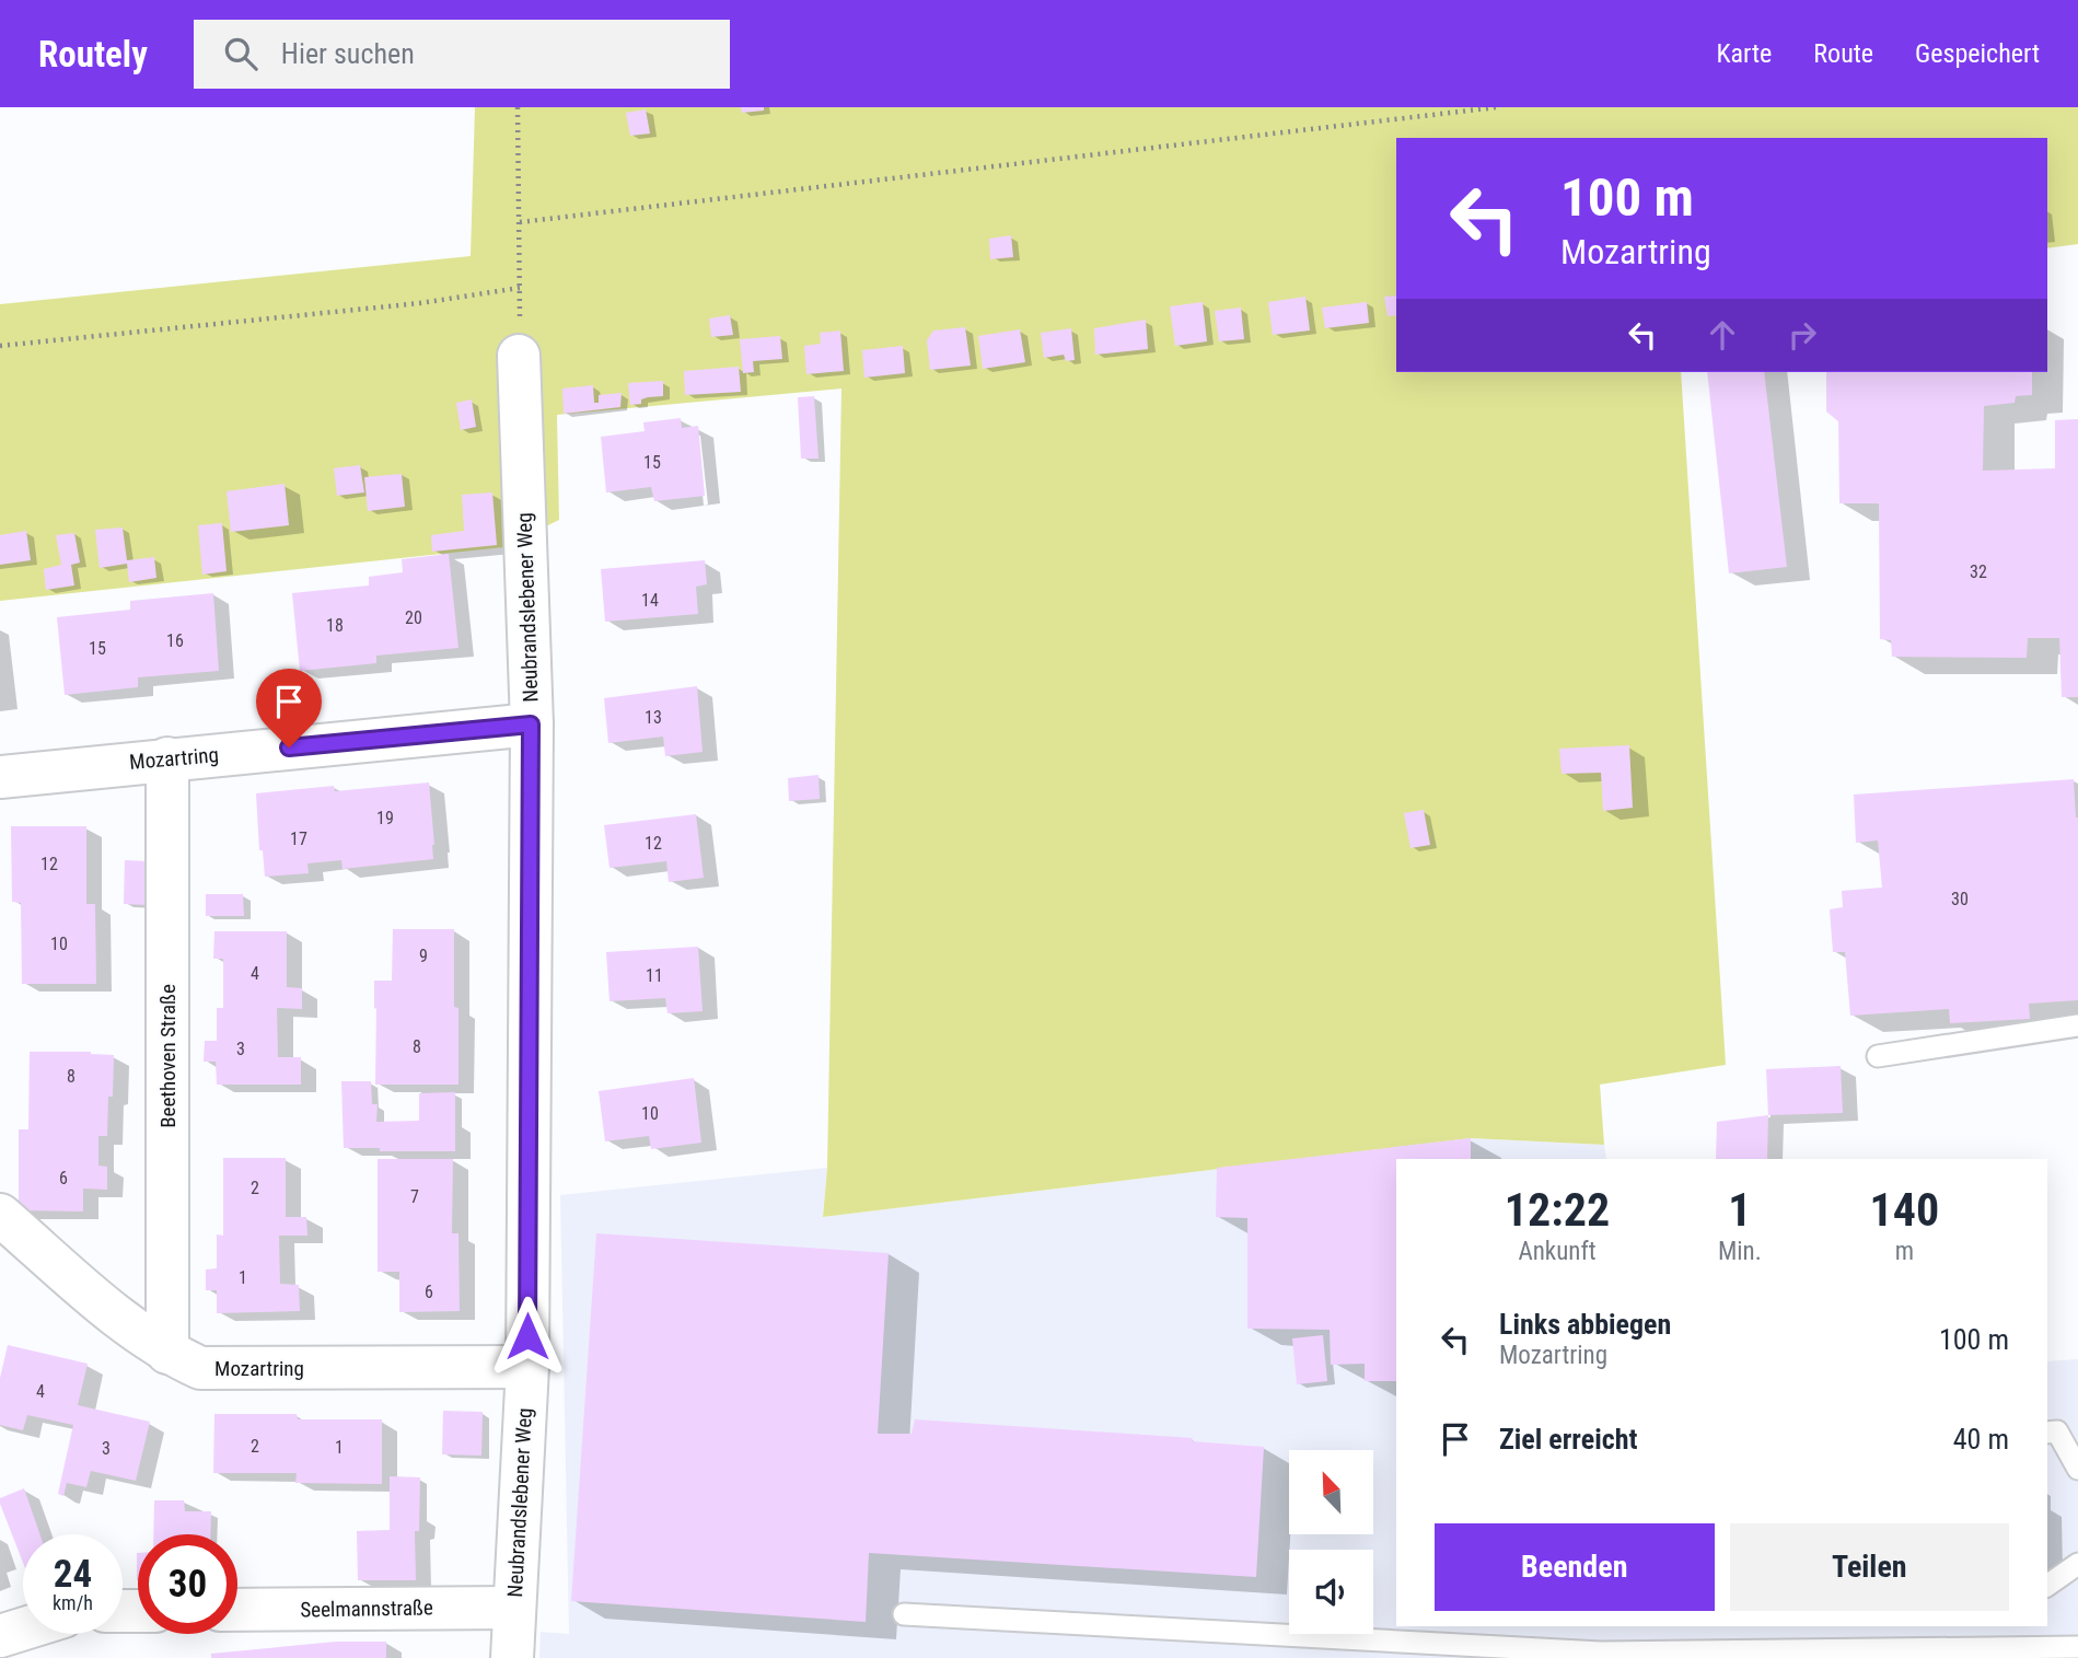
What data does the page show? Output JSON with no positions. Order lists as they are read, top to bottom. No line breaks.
{"streets":{"street":["Neubrandslebener Weg","Mozartring","Beethoven Straße","Seelmannstraße"]},"crossings":[["Neubrandslebener Weg","Mozartring"],["Neubrandslebener Weg","Seelmannstraße"],["Mozartring","Beethoven Straße"]],"house_numbers":["15","32","14","20","18","16","15","13","19","17","12","12","30","10","9","4","11","8","3","8","10","6","2","7","1","6","4","2","1","3"],"north":"top left","page":{"header":"Routely","search":"Hier suchen","nav":["Karte","Route","Gespeichert"],"turn":["100 m","Mozartring"],"eta":["12:22","Ankunft","1","Min.","140","m"],"list":[{"name":"Links abbiegen","note":"Mozartring","value":"100 m"},{"name":"Ziel erreicht","value":"40 m"}],"buttons":["Beenden","Teilen"],"speed":"24 km/h","limit":"30"}}
